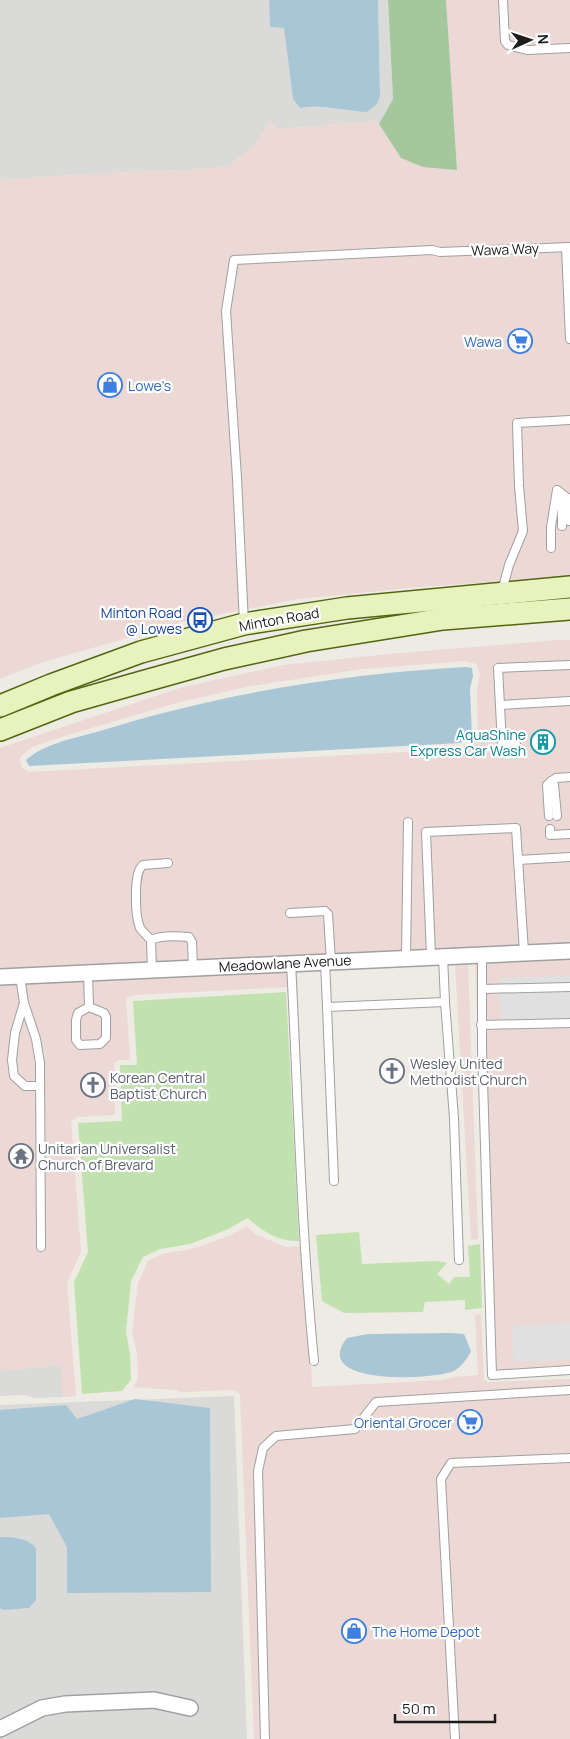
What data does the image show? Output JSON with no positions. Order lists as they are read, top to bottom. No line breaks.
{"streets":{"main road":["Minton Road"],"street":["Meadowlane Avenue"],"lane":["Wawa Way"]},"crossings":[["Wawa Way","Minton Road"]],"places":{"supermarket":["Wawa","Oriental Grocer"],"shop":["Lowe's","The Home Depot"],"bus stop":["Minton Road @ Lowes"],"building":["AquaShine Express Car Wash"],"church":["Wesley United Methodist Church","Korean Central Baptist Church"],"temple":["Unitarian Universalist Church of Brevard"]},"scale_bar":"50 m","north":"right"}
